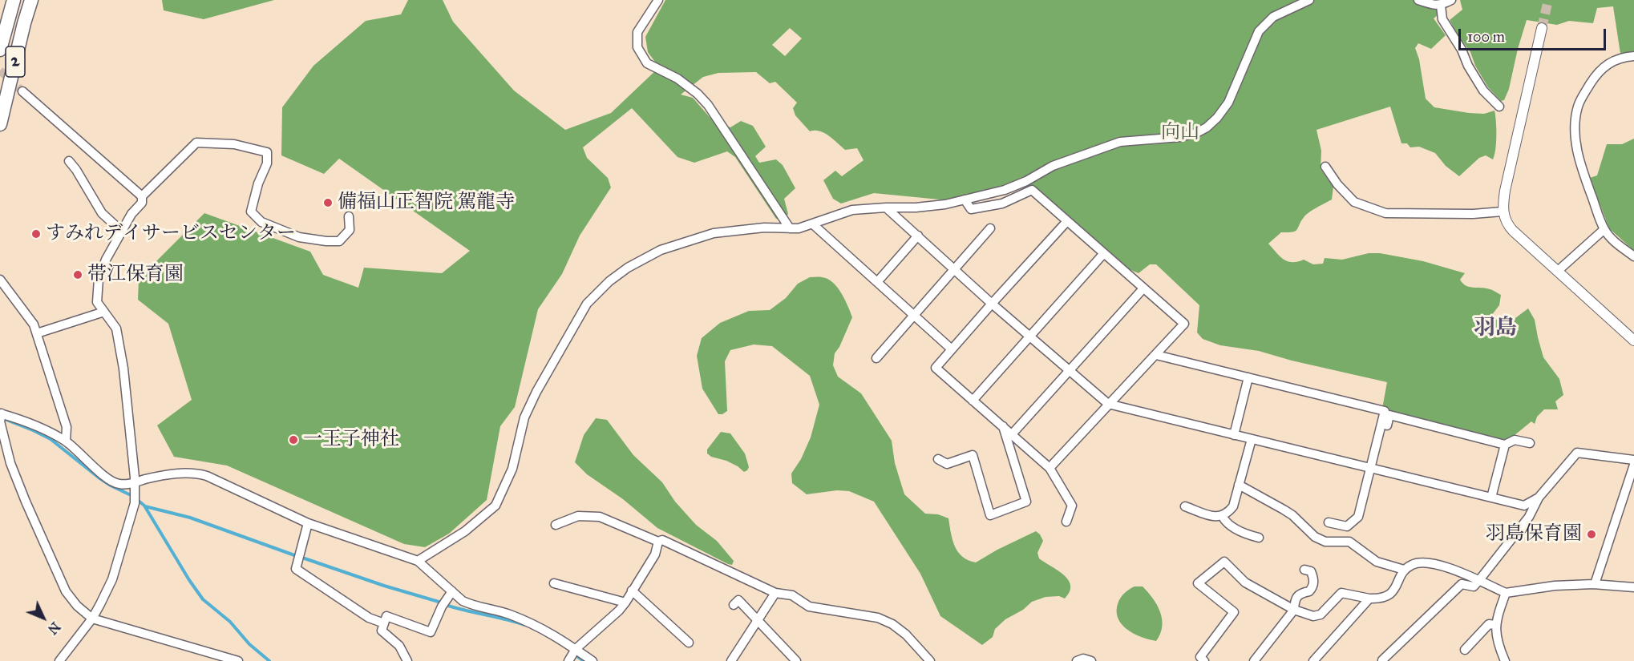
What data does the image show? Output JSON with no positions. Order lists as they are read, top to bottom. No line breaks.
{"streets":{"highway":["2"]},"districts":["羽島"],"parks":["向山"],"places":["備福山正智院 駕龍寺","すみれデイサービスセンター","帯江保育園","一王子神社","羽島保育園"],"scale_bar":"100 m","north":"bottom right"}
